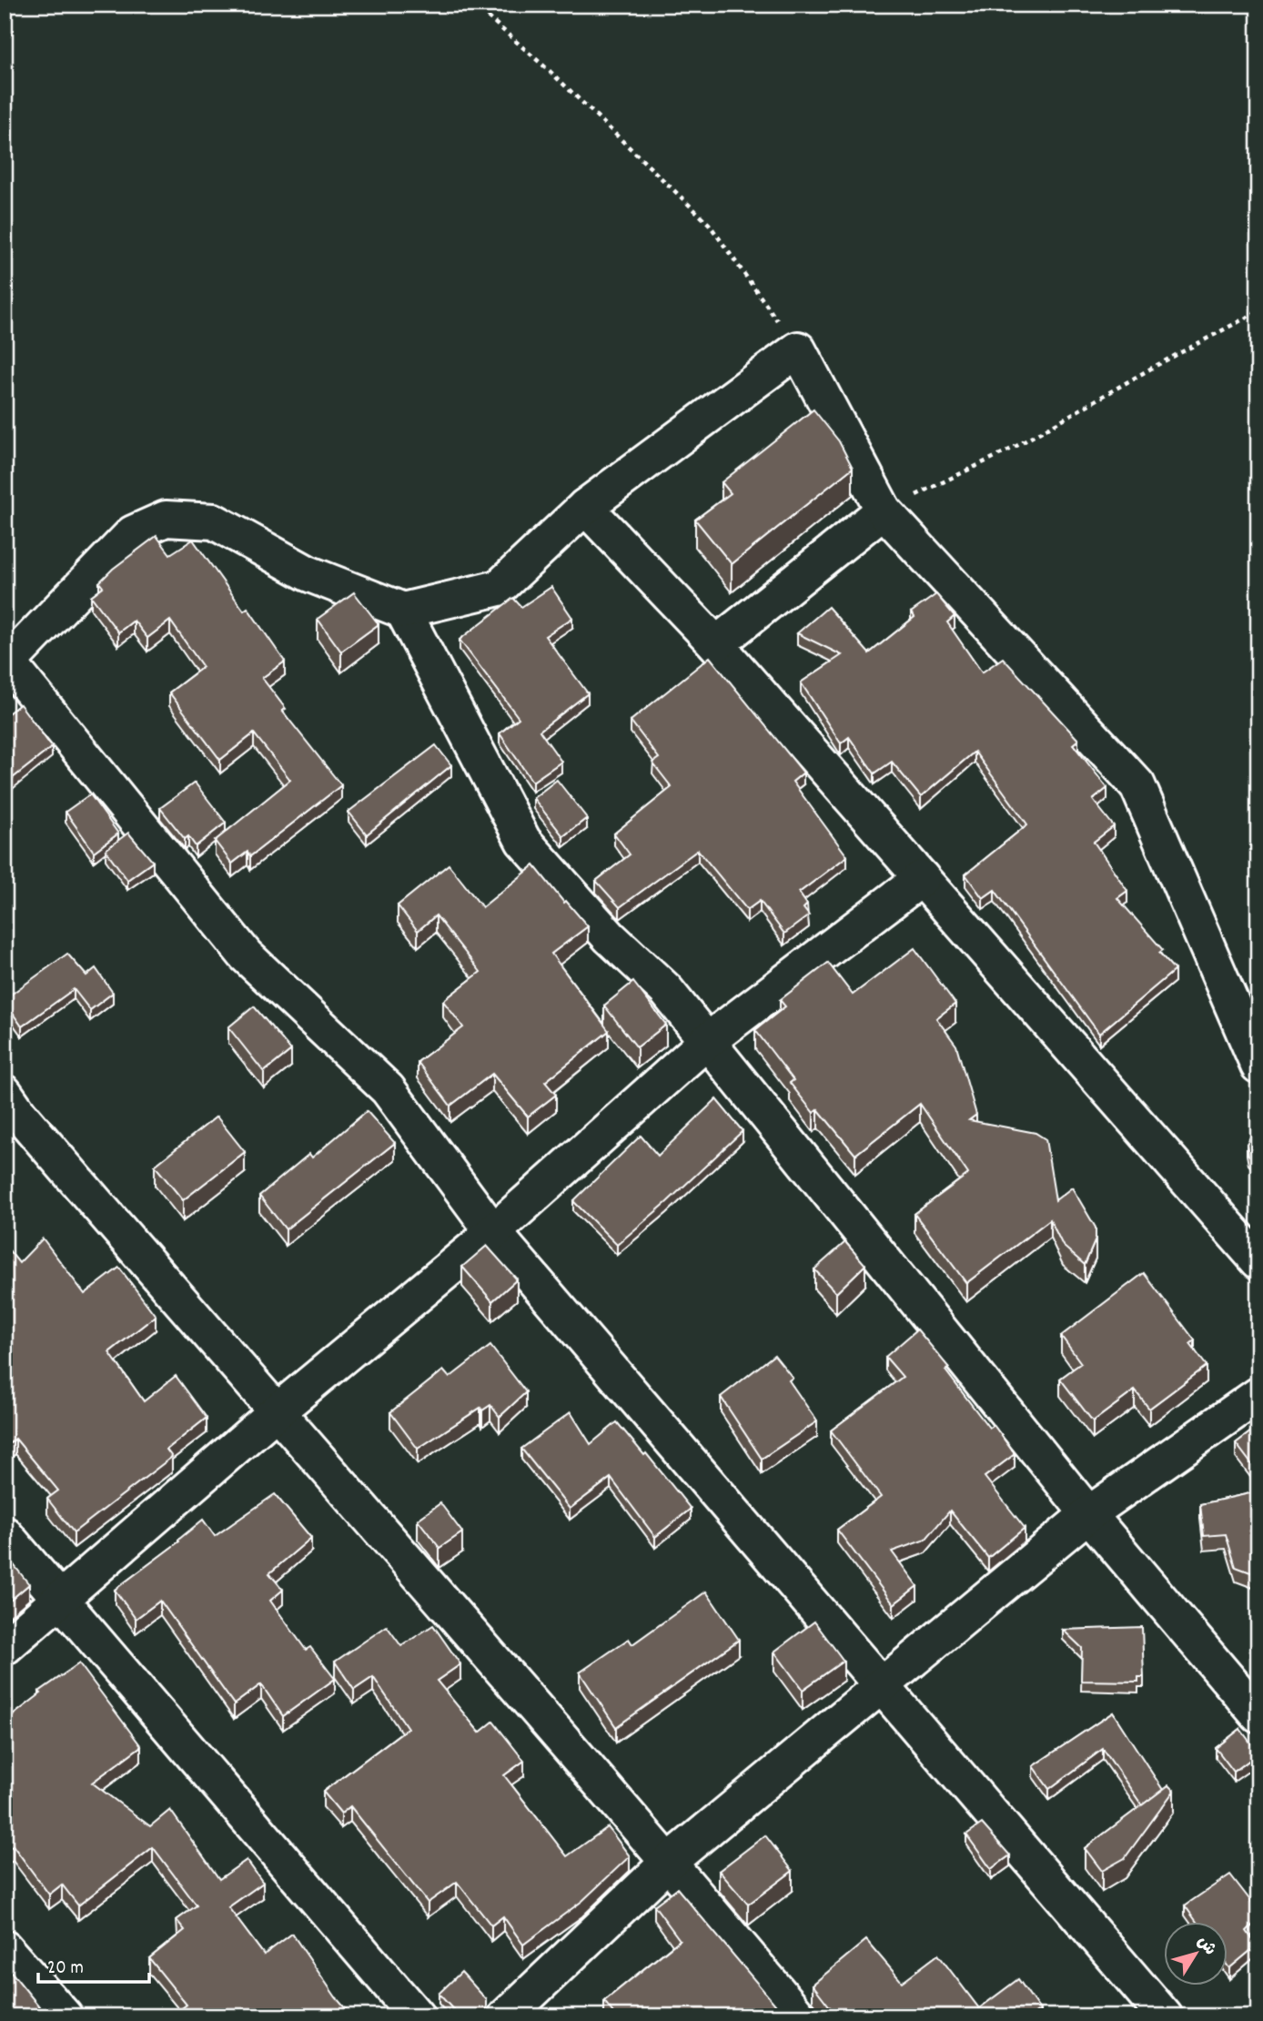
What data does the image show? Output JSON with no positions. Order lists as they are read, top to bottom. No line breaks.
{"scale_bar":"20 m","north":"top right"}
